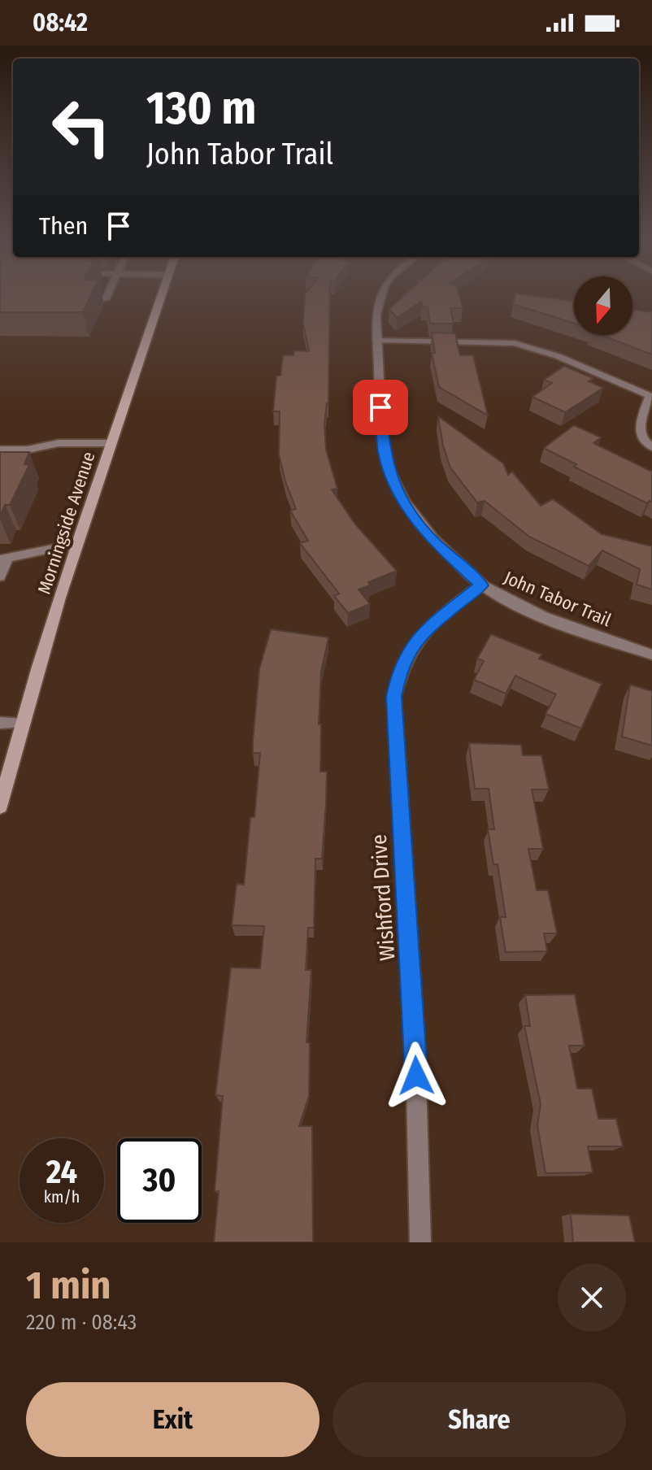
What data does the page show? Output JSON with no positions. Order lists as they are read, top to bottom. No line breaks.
{"streets":{"main road":["Morningside Avenue"],"street":["John Tabor Trail","Wishford Drive"]},"crossings":[["John Tabor Trail","Wishford Drive"]],"north":"bottom","page":{"status":"08:42","turn":["130 m","John Tabor Trail"],"then":"Then","speed":"24 km/h","limit":"30","heading":["1 min","220 m · 08:43"],"buttons":["Exit","Share"]}}
